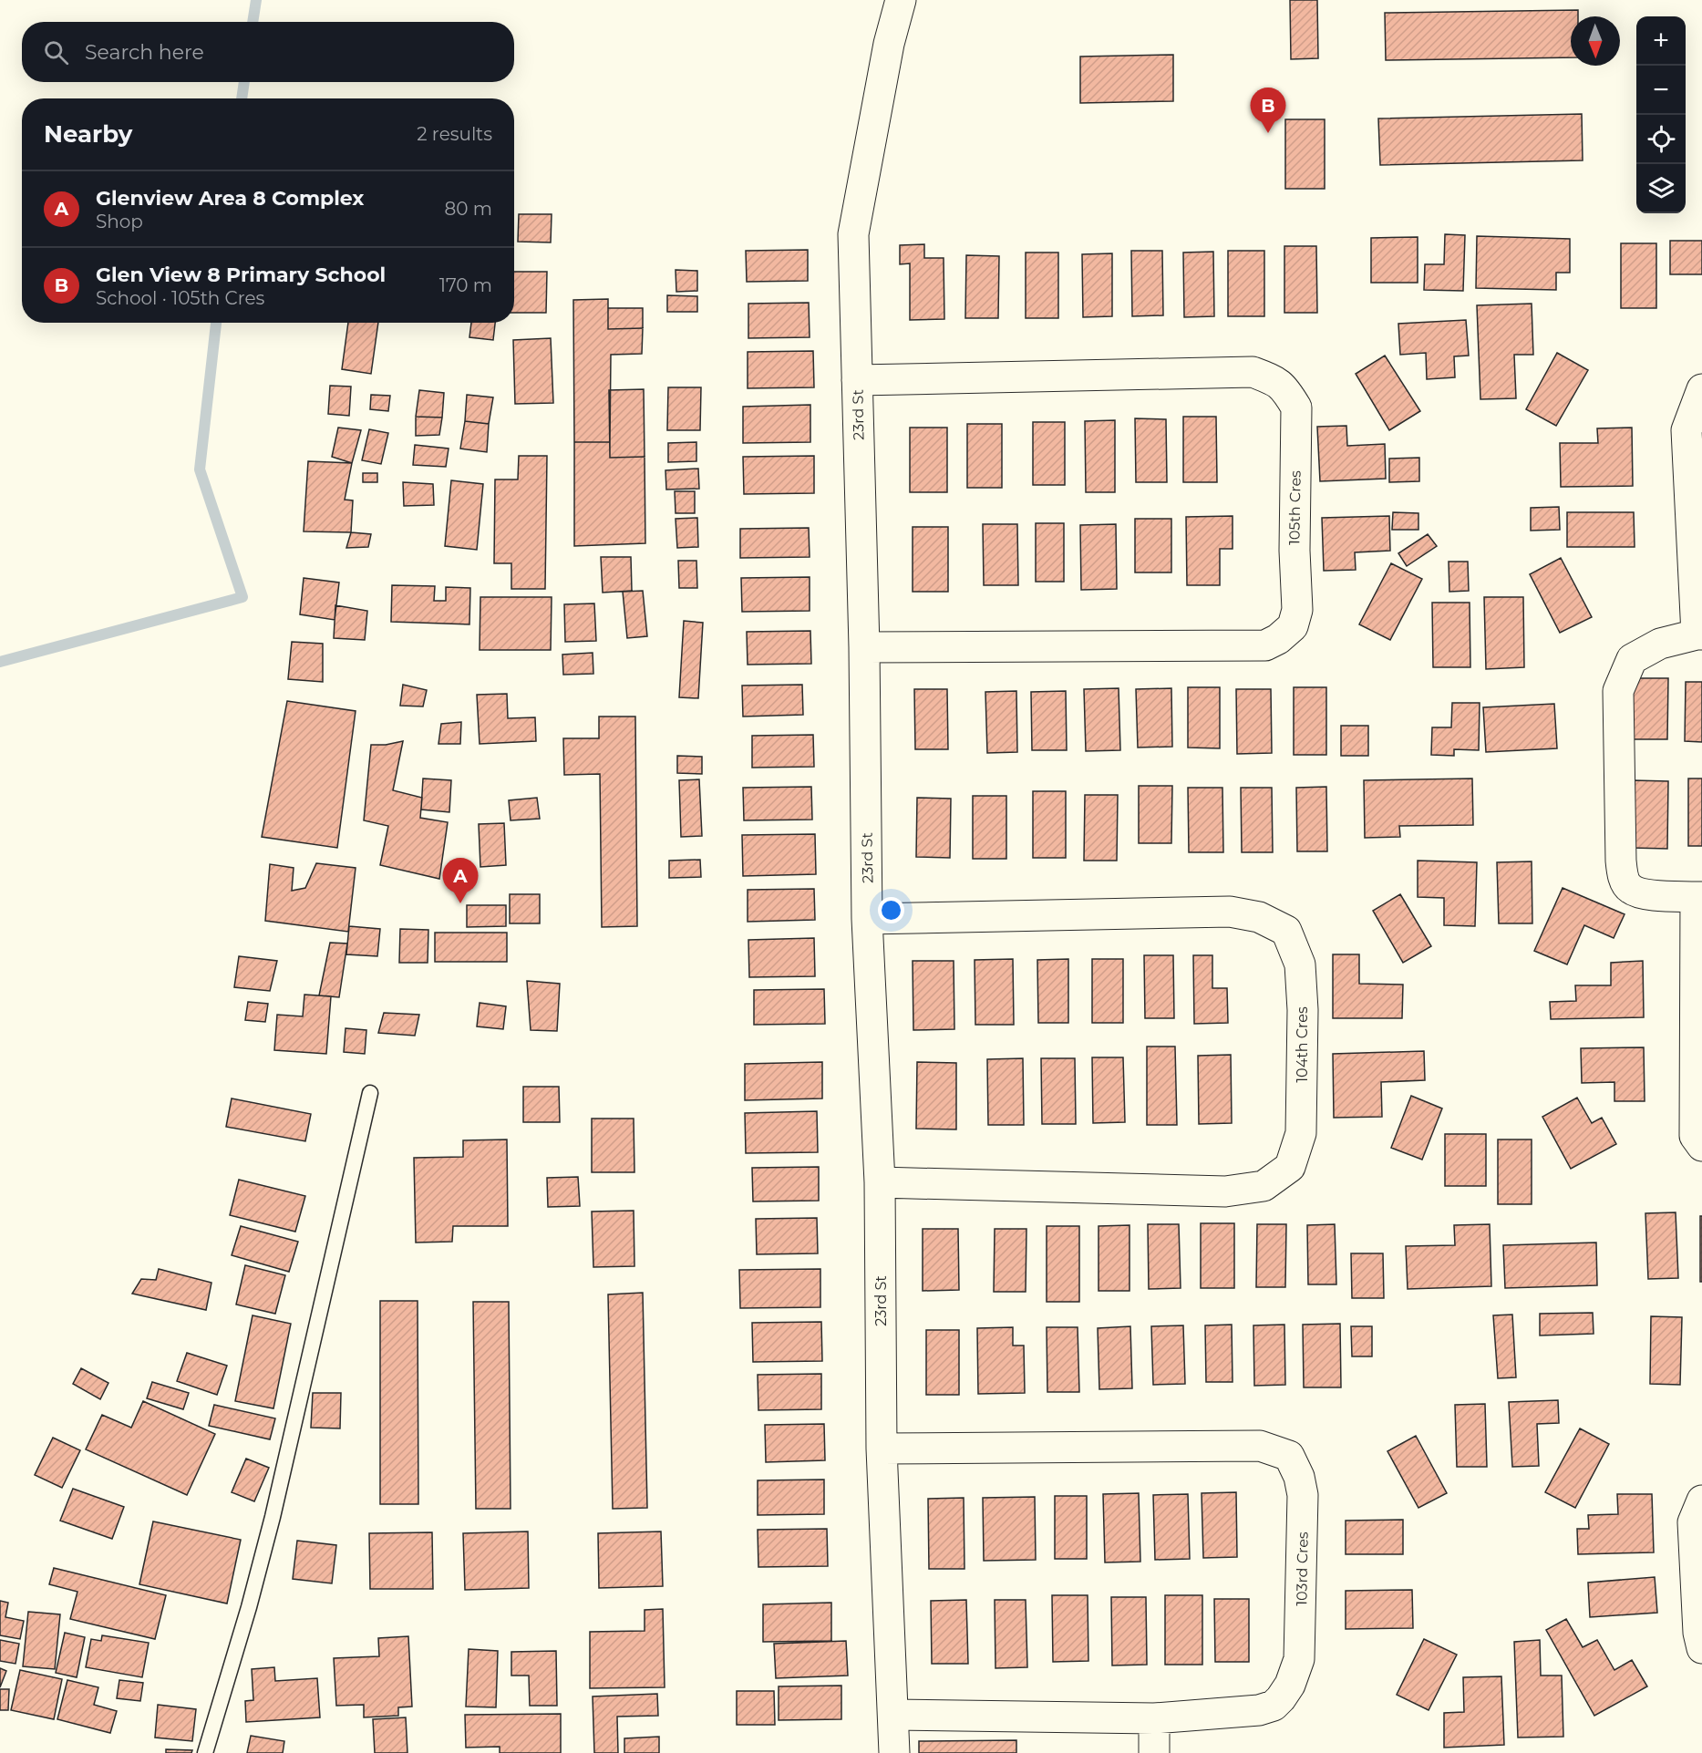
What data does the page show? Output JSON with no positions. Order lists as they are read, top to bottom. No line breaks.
{"streets":{"street":["23rd St","105th Cres","104th Cres","103rd Cres"]},"crossings":[["23rd St","105th Cres"],["23rd St","104th Cres"],["23rd St","103rd Cres"]],"north":"bottom","page":{"map_buttons":["+","−"],"search":"Search here","pins":["B","A"],"heading":["Nearby","2 results"],"list":[{"mark":"A","name":"Glenview Area 8 Complex","note":"Shop","value":"80 m"},{"mark":"B","name":"Glen View 8 Primary School","note":"School · 105th Cres","value":"170 m"}]}}
